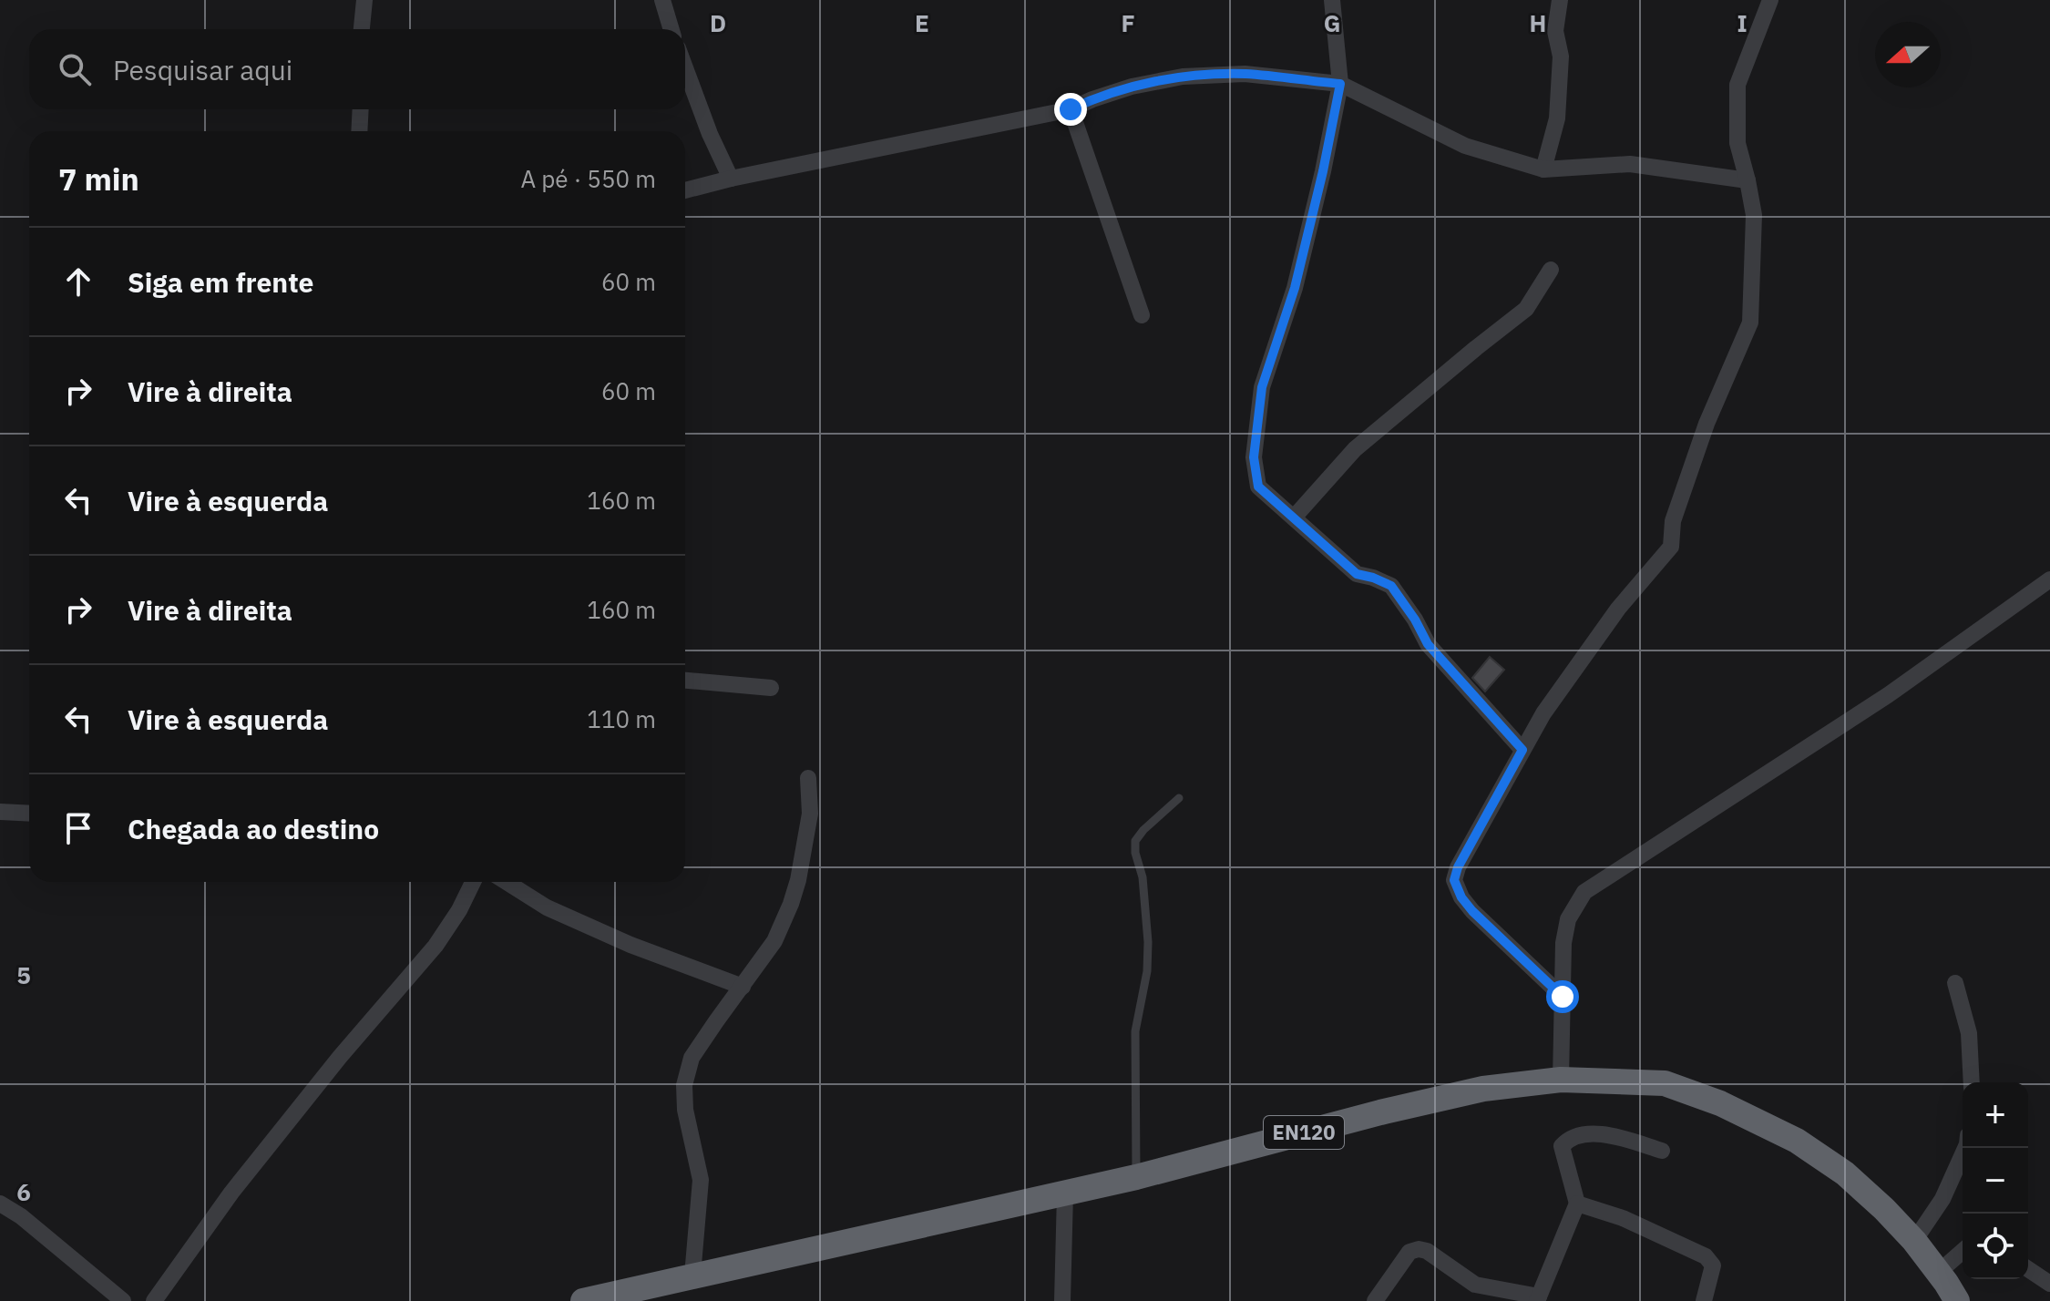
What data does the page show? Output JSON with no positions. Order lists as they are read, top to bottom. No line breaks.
{"streets":{"highway":["EN120"]},"north":"left","page":{"search":"Pesquisar aqui","heading":["7 min","A pé · 550 m"],"list":[["Siga em frente","60 m"],["Vire à direita","60 m"],["Vire à esquerda","160 m"],["Vire à direita","160 m"],["Vire à esquerda","110 m"],"Chegada ao destino"],"map_buttons":["+","−"]},"grid":{"columns":["D","E","F","G","H","I"],"rows":["5","6"]}}
